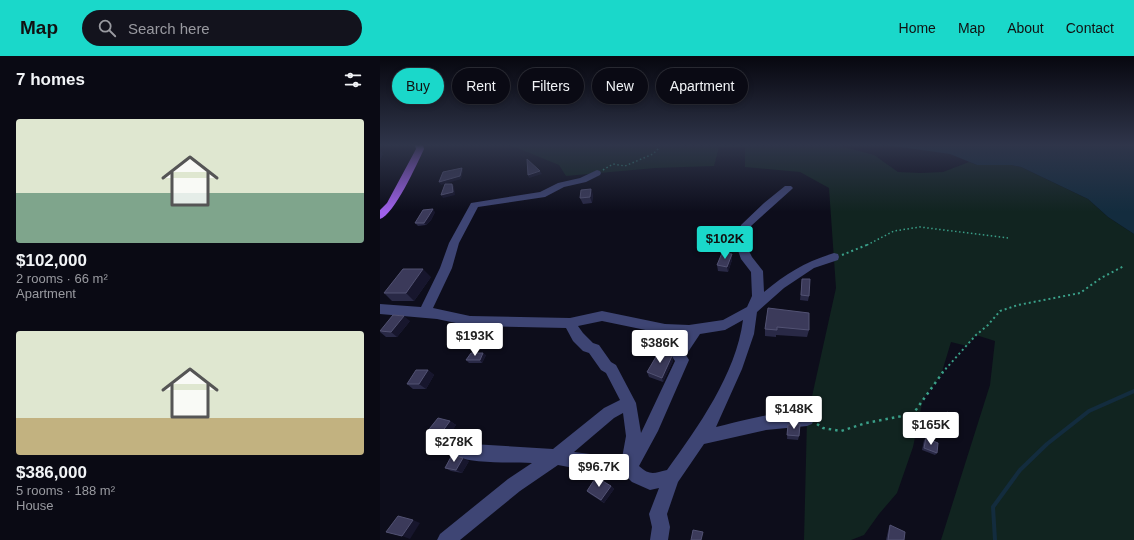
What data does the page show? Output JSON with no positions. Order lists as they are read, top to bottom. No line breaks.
{"page":{"header":"Map","search":"Search here","nav":["Home","Map","About","Contact"],"heading":"7 homes","chip":["Buy","Rent","Filters","New","Apartment"],"list":[{"name":"$102,000","note":"2 rooms · 66 m² · Apartment"},{"name":"$386,000","note":"5 rooms · 188 m² · House"}],"price":["$102K","$193K","$386K","$148K","$165K","$278K","$96.7K"]}}
